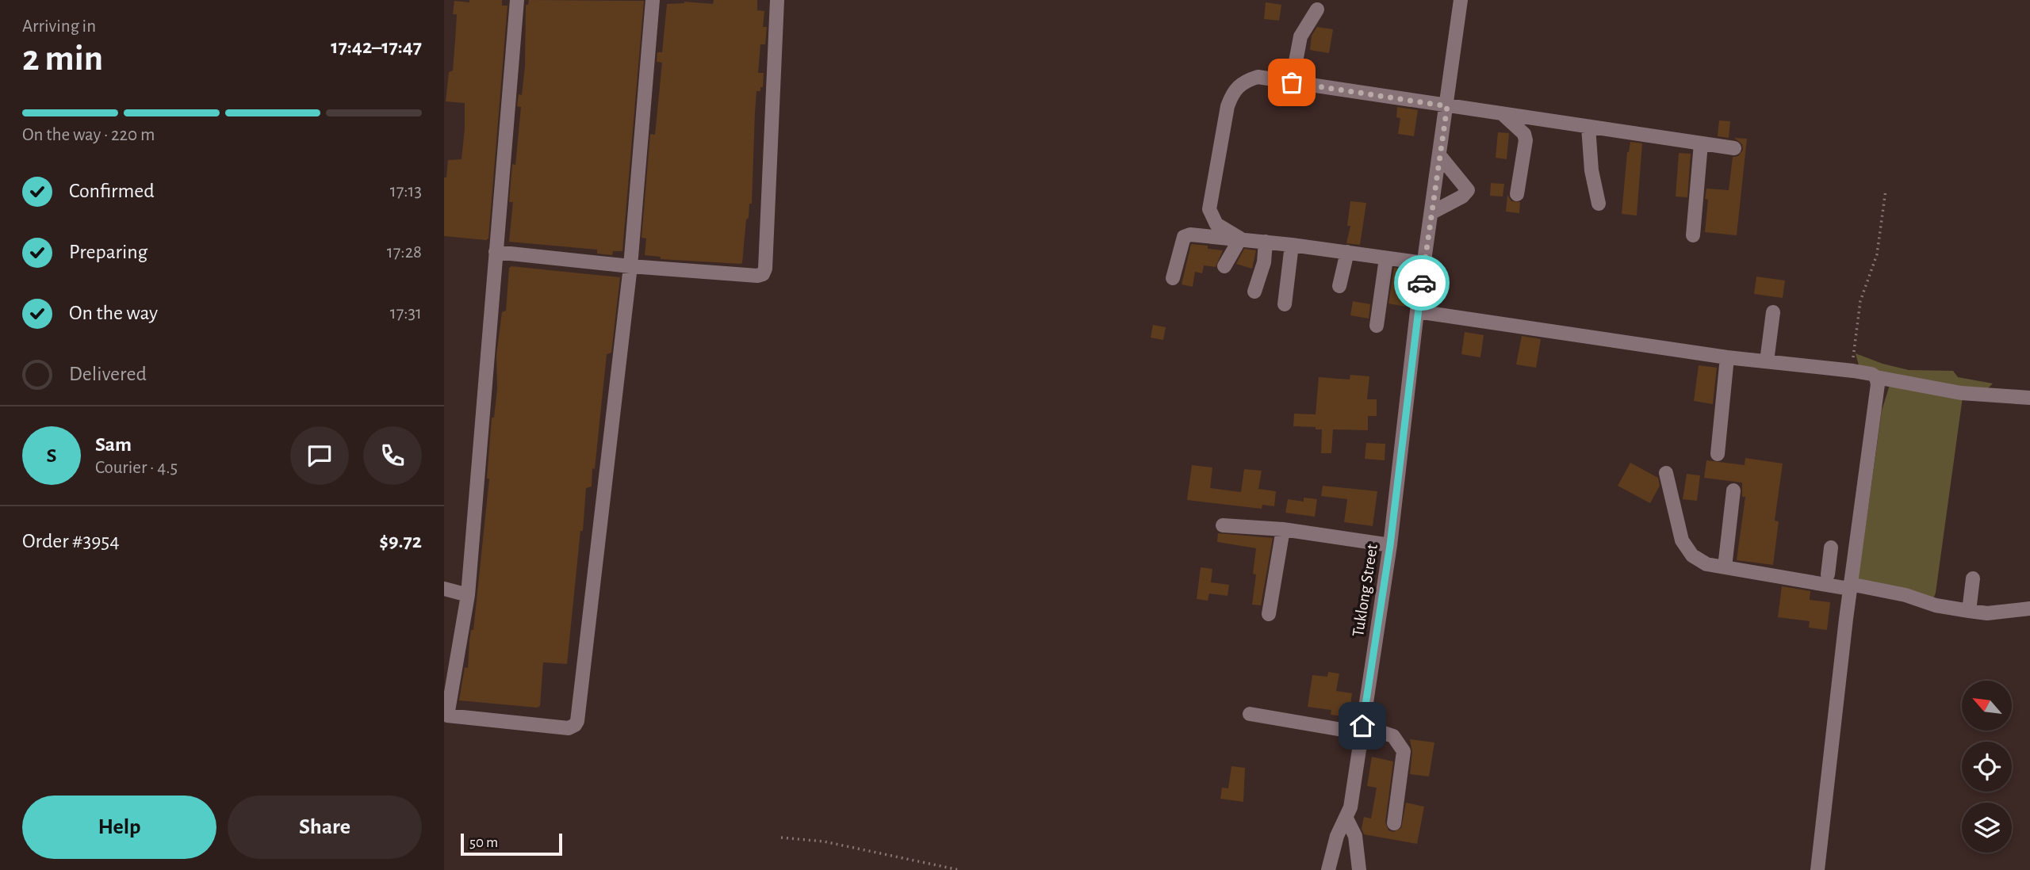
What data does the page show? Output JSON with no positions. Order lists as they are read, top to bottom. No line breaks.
{"streets":{"street":["Tuklong Street"]},"scale_bar":"50 m","north":"top left","page":{"heading":["2 min","Arriving in","17:42–17:47"],"panel":["Sam","Courier · 4.5","Order #3954","$9.72"],"bar":"On the way · 220 m","list":[["Confirmed","17:13"],["Preparing","17:28"],["On the way","17:31"],"Delivered"],"round":"S","buttons":["Help","Share"],"scale":"50 m"}}
